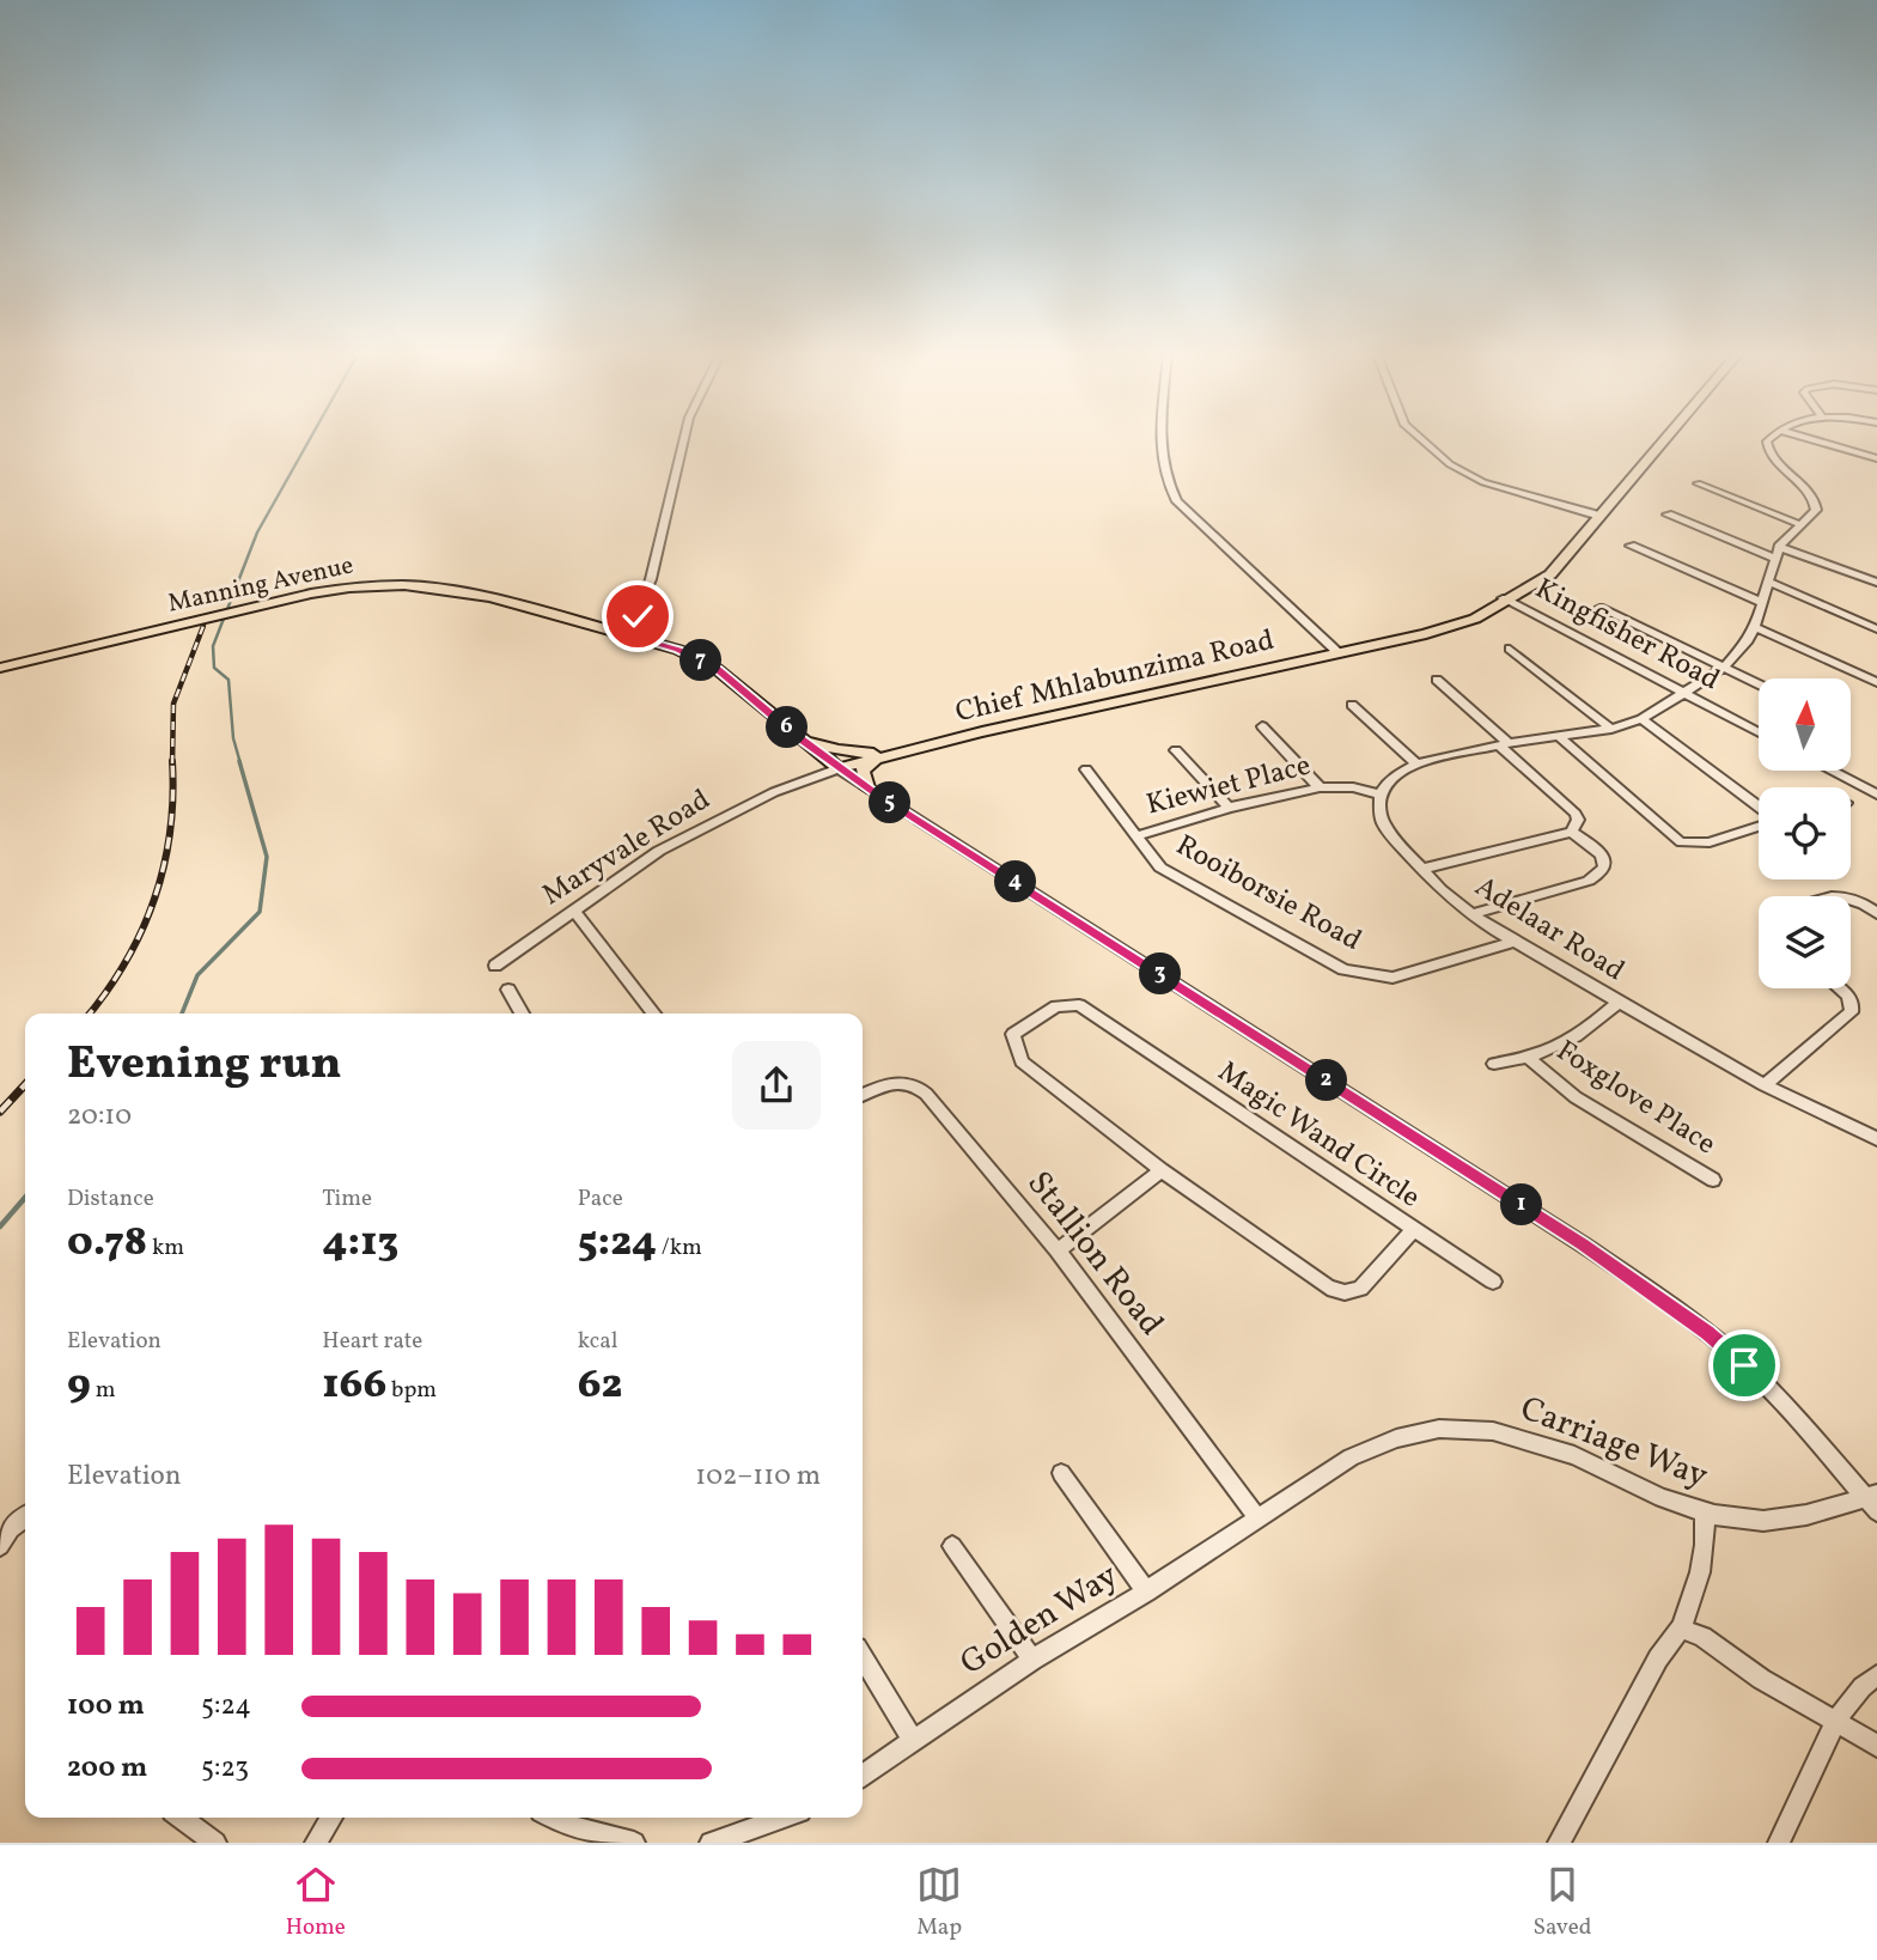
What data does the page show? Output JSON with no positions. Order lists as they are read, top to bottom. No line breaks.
{"streets":{"main road":["Manning Avenue","Chief Mhlabunzima Road"],"street":["Kingfisher Road","Kiewiet Place","Maryvale Road","Rooiborsie Road","Adelaar Road","Foxglove Place","Magic Wand Circle","Stallion Road","Carriage Way","Golden Way"]},"crossings":[["Manning Avenue","Chief Mhlabunzima Road"],["Manning Avenue","Maryvale Road"],["Kingfisher Road","Chief Mhlabunzima Road"],["Chief Mhlabunzima Road","Maryvale Road"],["Kiewiet Place","Rooiborsie Road"],["Kiewiet Place","Adelaar Road"],["Rooiborsie Road","Adelaar Road"],["Adelaar Road","Foxglove Place"],["Stallion Road","Carriage Way"],["Stallion Road","Golden Way"],["Carriage Way","Golden Way"]],"north":"top","page":{"pins":["7","6","5","4","3","2","1"],"heading":["Evening run","20:10"],"stats":[["Distance","0.78 km"],["Time","4:13"],["Pace","5:24 /km"],["Elevation","9 m"],["Heart rate","166 bpm"],["kcal","62"]],"chart":["Elevation","102–110 m"],"list":[{"name":"100 m","note":"5:24"},{"name":"200 m","note":"5:23"}],"tabs":["Home","Map","Saved"]}}
